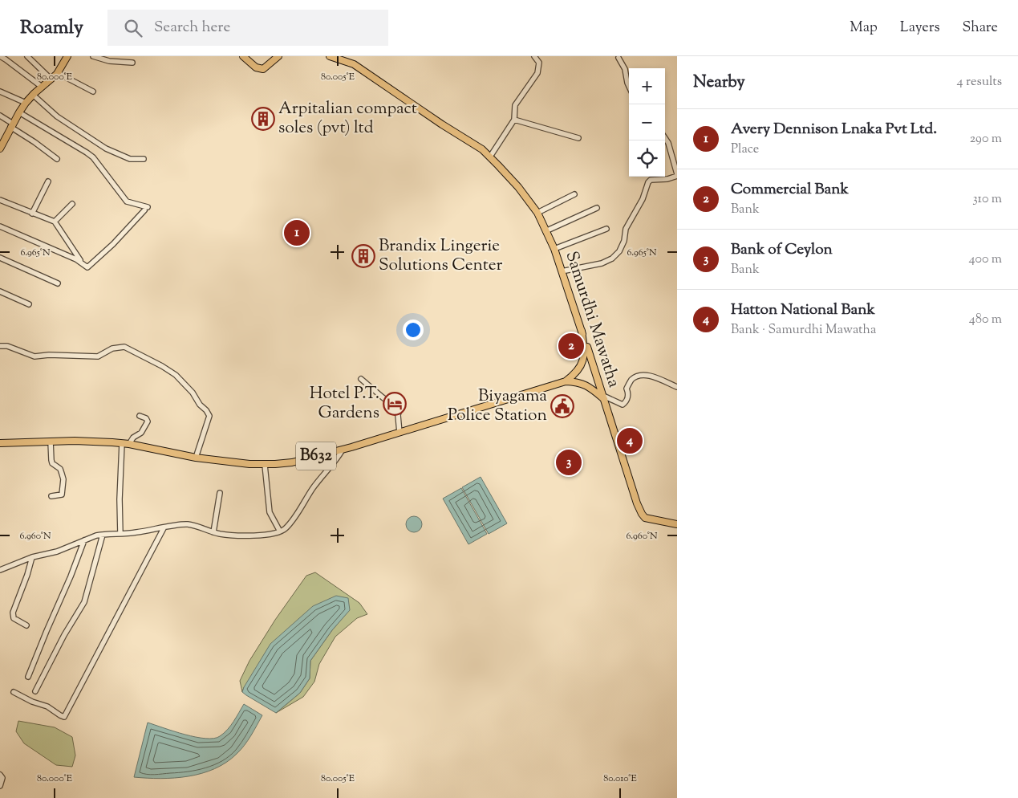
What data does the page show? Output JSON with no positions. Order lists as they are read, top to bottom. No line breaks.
{"streets":{"main road":["Samurdhi Mawatha","B632"]},"crossings":[["Samurdhi Mawatha","B632"]],"places":{"building":["Arpitalian compact soles (pvt) ltd","Brandix Lingerie Solutions Center"],"hotel":["Hotel P.T. Gardens"],"public building":["Biyagama Police Station"]},"page":{"header":"Roamly","search":"Search here","nav":["Map","Layers","Share"],"heading":["Nearby","4 results"],"map_buttons":["+","−"],"list":[{"mark":"1","name":"Avery Dennison Lnaka Pvt Ltd.","note":"Place","value":"290 m"},{"mark":"2","name":"Commercial Bank","note":"Bank","value":"310 m"},{"mark":"3","name":"Bank of Ceylon","note":"Bank","value":"400 m"},{"mark":"4","name":"Hatton National Bank","note":"Bank · Samurdhi Mawatha","value":"480 m"}],"pins":["1","2","4","3"]},"coordinates":["80.000°E","80.005°E","6.965°N","6.960°N","80.010°E"]}
